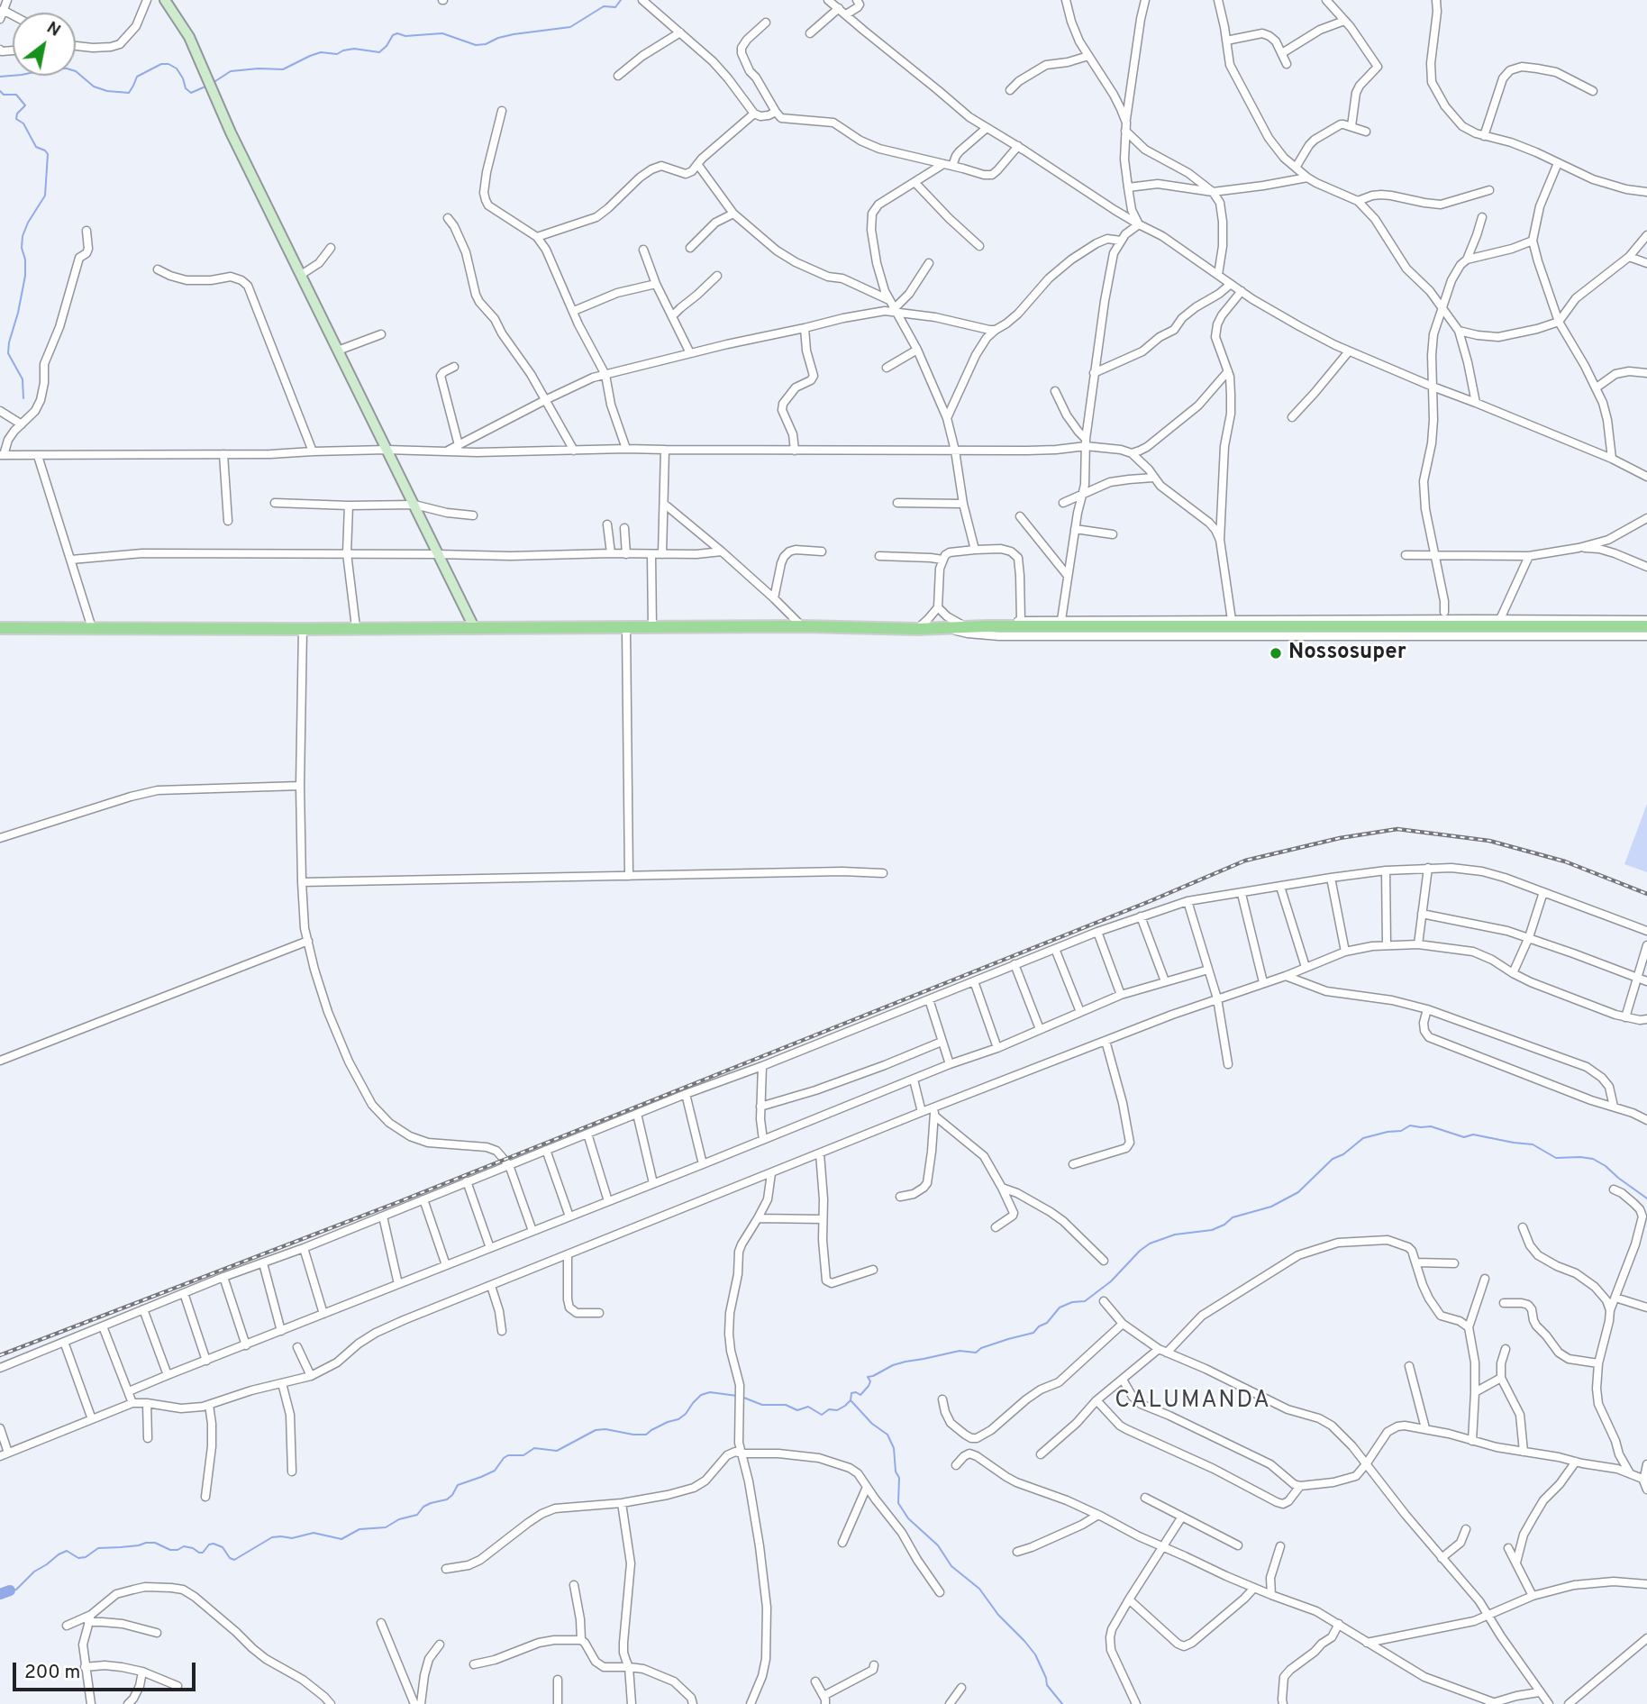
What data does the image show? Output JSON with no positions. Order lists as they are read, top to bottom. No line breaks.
{"districts":["CALUMANDA"],"places":["Nossosuper"],"scale_bar":"200 m","north":"top right"}
